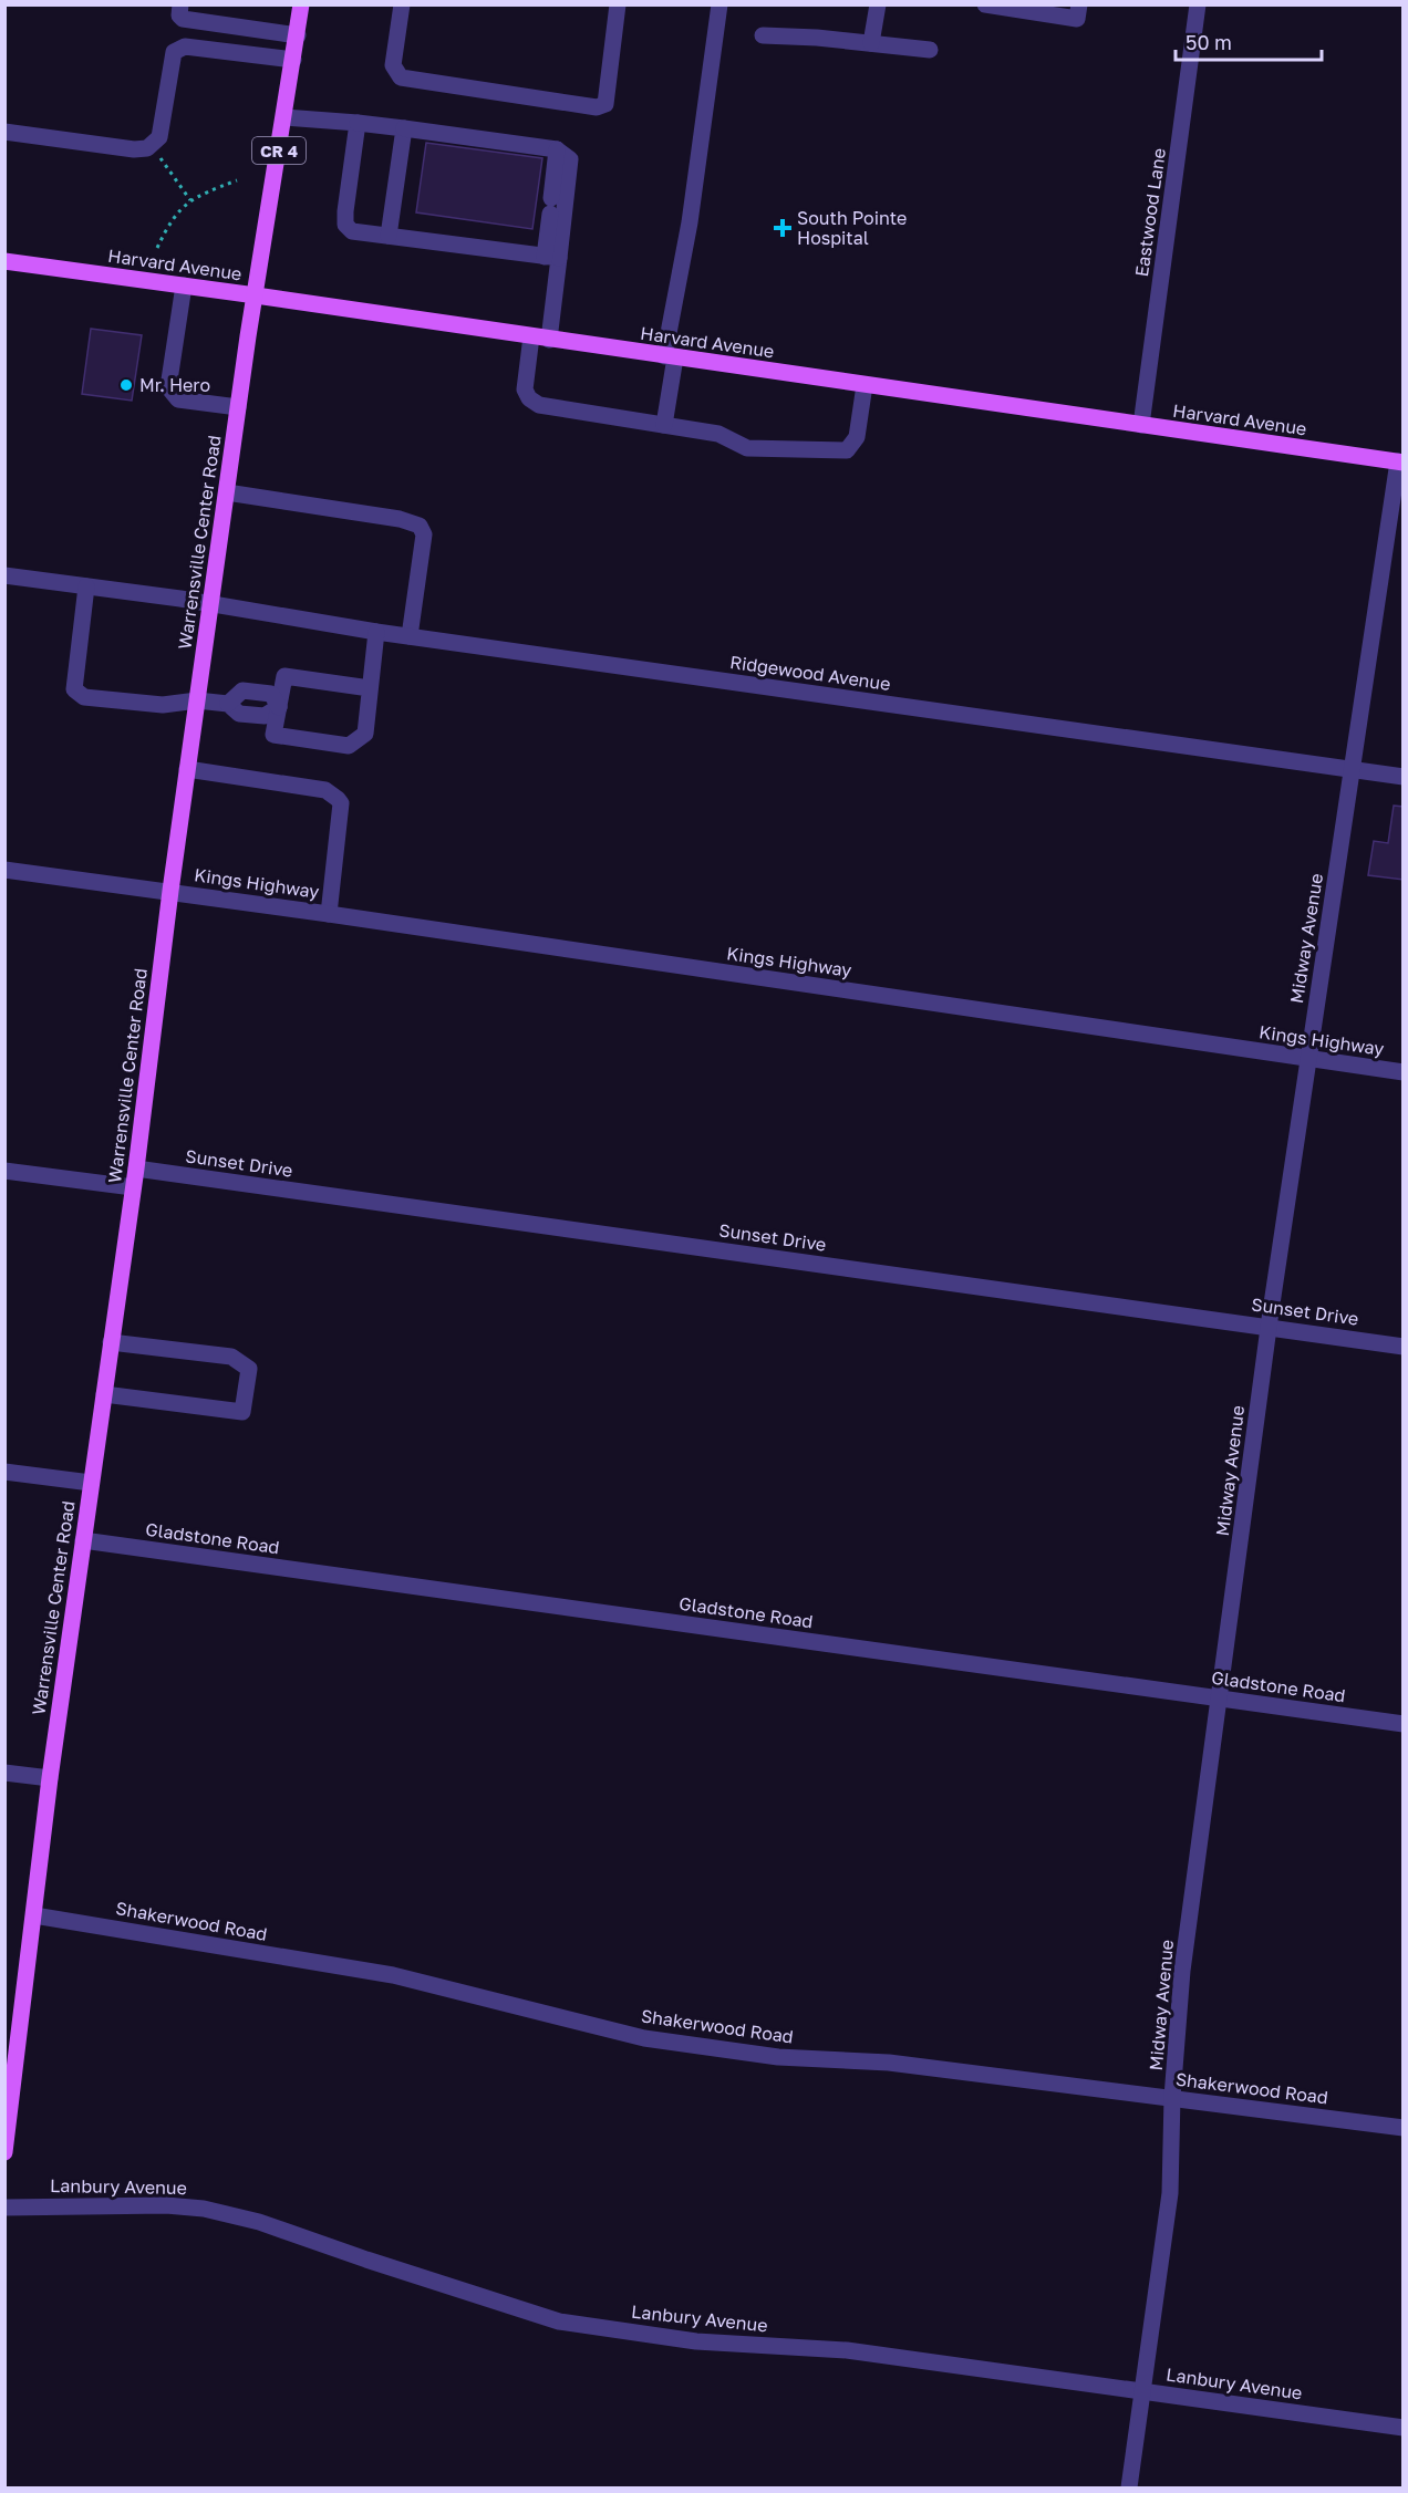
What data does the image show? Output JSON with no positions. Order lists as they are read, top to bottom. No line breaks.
{"streets":{"main road":["CR 4","Harvard Avenue","Warrensville Center Road"],"street":["Eastwood Lane","Ridgewood Avenue","Kings Highway","Midway Avenue","Sunset Drive","Gladstone Road","Shakerwood Road","Lanbury Avenue"]},"crossings":[["Eastwood Lane","Harvard Avenue"],["Harvard Avenue","Warrensville Center Road"],["Harvard Avenue","Midway Avenue"],["Warrensville Center Road","Ridgewood Avenue"],["Warrensville Center Road","Kings Highway"],["Warrensville Center Road","Sunset Drive"],["Warrensville Center Road","Gladstone Road"],["Warrensville Center Road","Shakerwood Road"],["Ridgewood Avenue","Midway Avenue"],["Kings Highway","Midway Avenue"],["Midway Avenue","Sunset Drive"],["Midway Avenue","Gladstone Road"],["Midway Avenue","Shakerwood Road"],["Midway Avenue","Lanbury Avenue"]],"places":{"health":["South Pointe Hospital"],"other":["Mr. Hero"]},"scale_bar":"50 m"}
